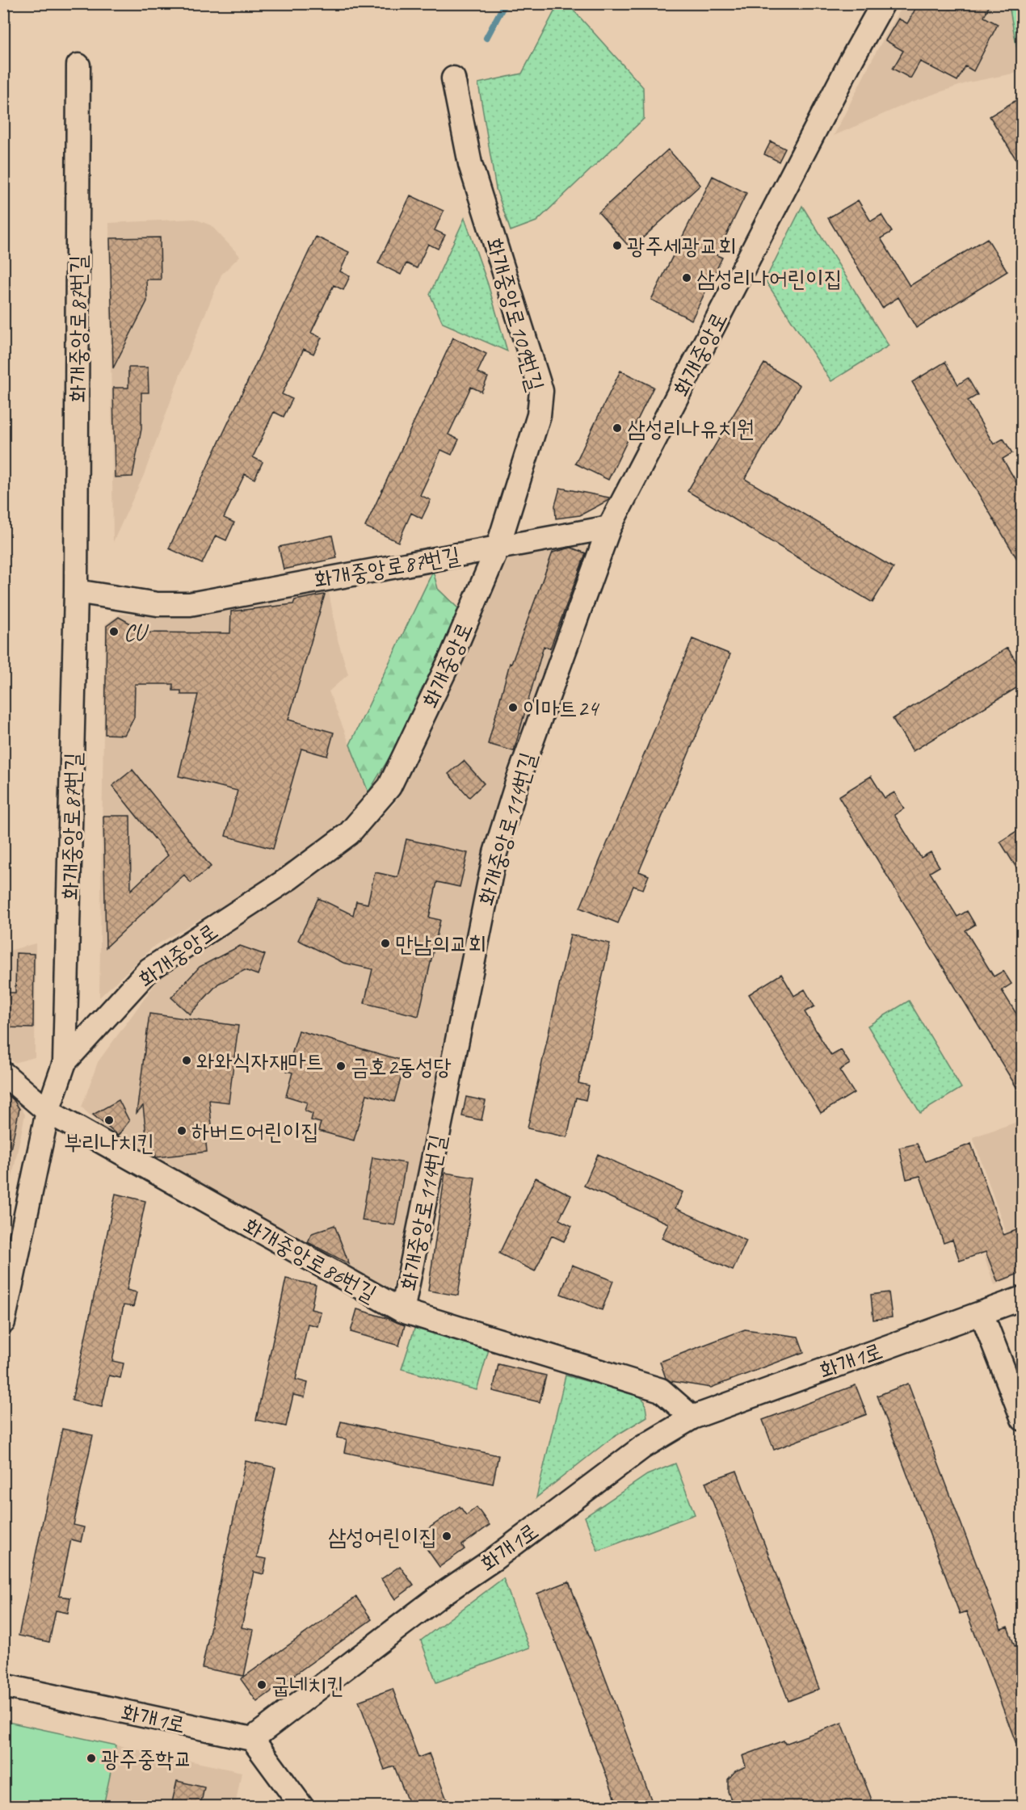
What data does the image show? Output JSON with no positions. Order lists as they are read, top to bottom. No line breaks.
{"streets":{"street":["화개중앙로109번길","화개중앙로87번길","화개중앙로","화개중앙로114번길","화개중앙로86번길","화개1로"]},"crossings":[["화개중앙로109번길","화개중앙로87번길"],["화개중앙로109번길","화개중앙로"],["화개중앙로87번길","화개중앙로"],["화개중앙로","화개중앙로114번길"],["화개중앙로","화개중앙로86번길"],["화개중앙로114번길","화개중앙로86번길"],["화개중앙로86번길","화개1로"]],"places":["광주세광교회","삼성리나어린이집","삼성리나유치원","CU","이마트24","만남의교회","와와식자재마트","금호2동성당","부리나치킨","하버드어린이집","삼성어린이집","굽네치킨","광주중학교"]}
